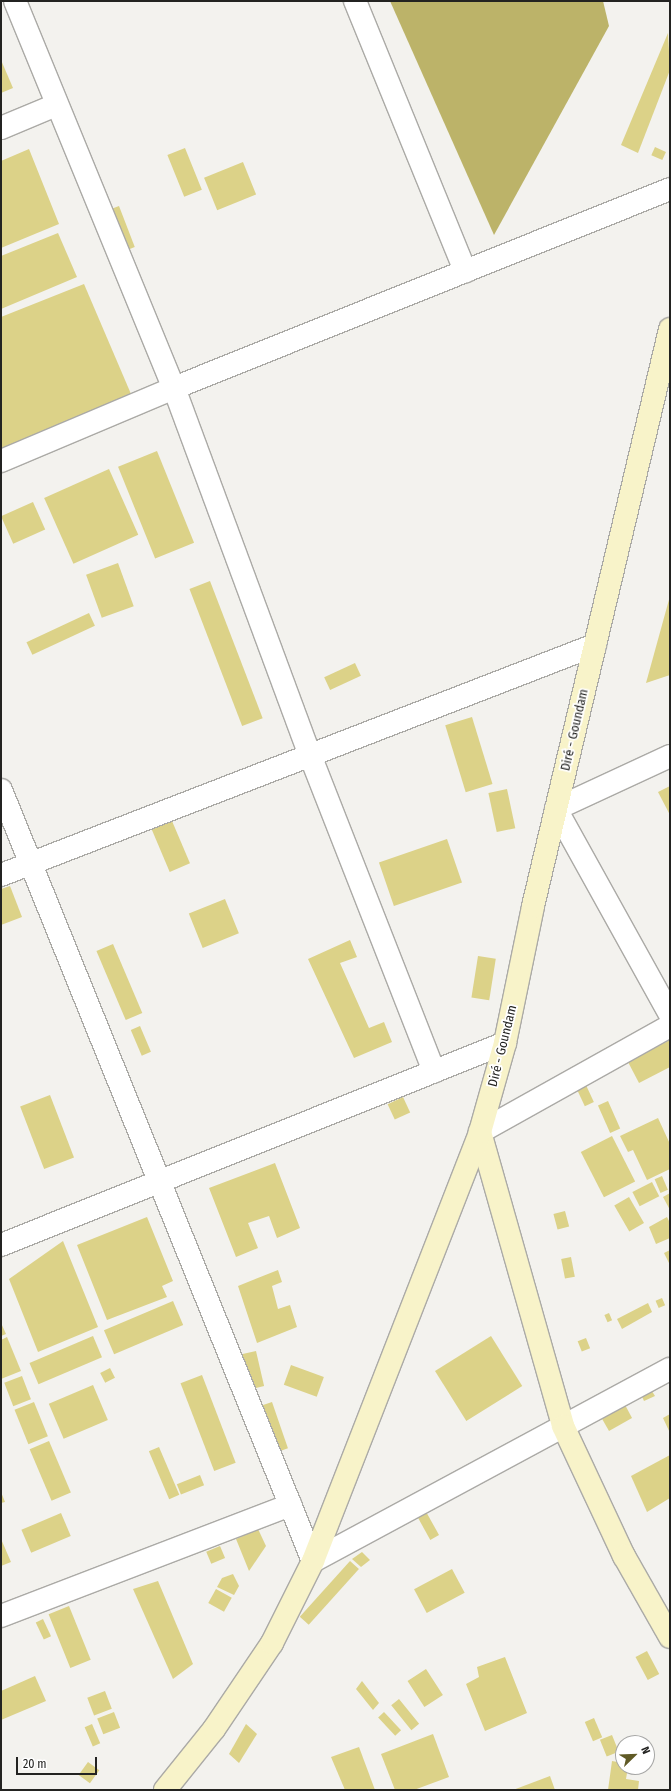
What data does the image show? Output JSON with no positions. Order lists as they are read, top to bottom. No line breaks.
{"streets":{"main road":["Diré - Goundam"]},"scale_bar":"20 m","north":"top right"}
